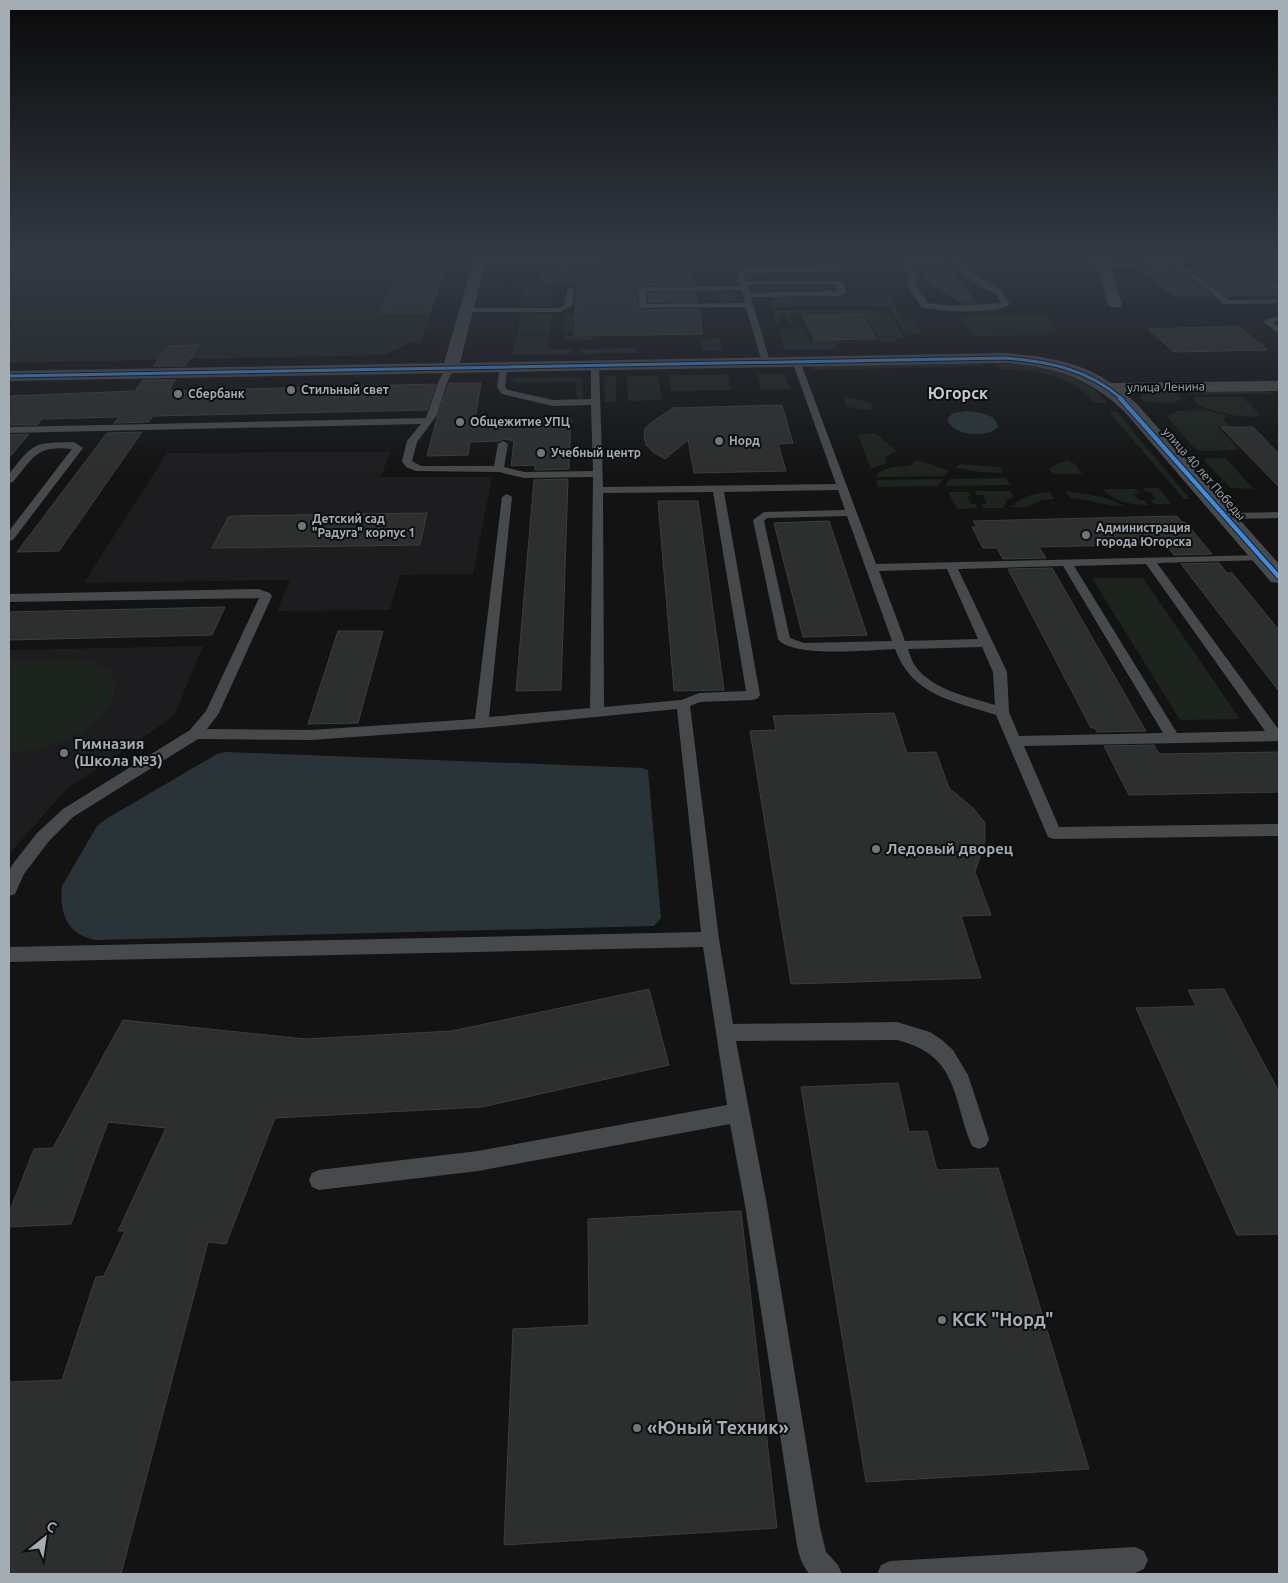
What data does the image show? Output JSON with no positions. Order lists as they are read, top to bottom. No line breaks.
{"streets":{"street":["улица Ленина","улица 40 лет Победы"]},"crossings":[["улица Ленина","улица 40 лет Победы"]],"districts":["Югорск"],"places":["Стильный свет","Сбербанк","Общежитие УПЦ","Норд","Учебный центр","Детский сад \"Радуга\" корпус 1","Администрация города Югорска","Гимназия (Школа №3)","Ледовый дворец","КСК \"Норд\"","«Юный Техник»"],"north":"top right"}
